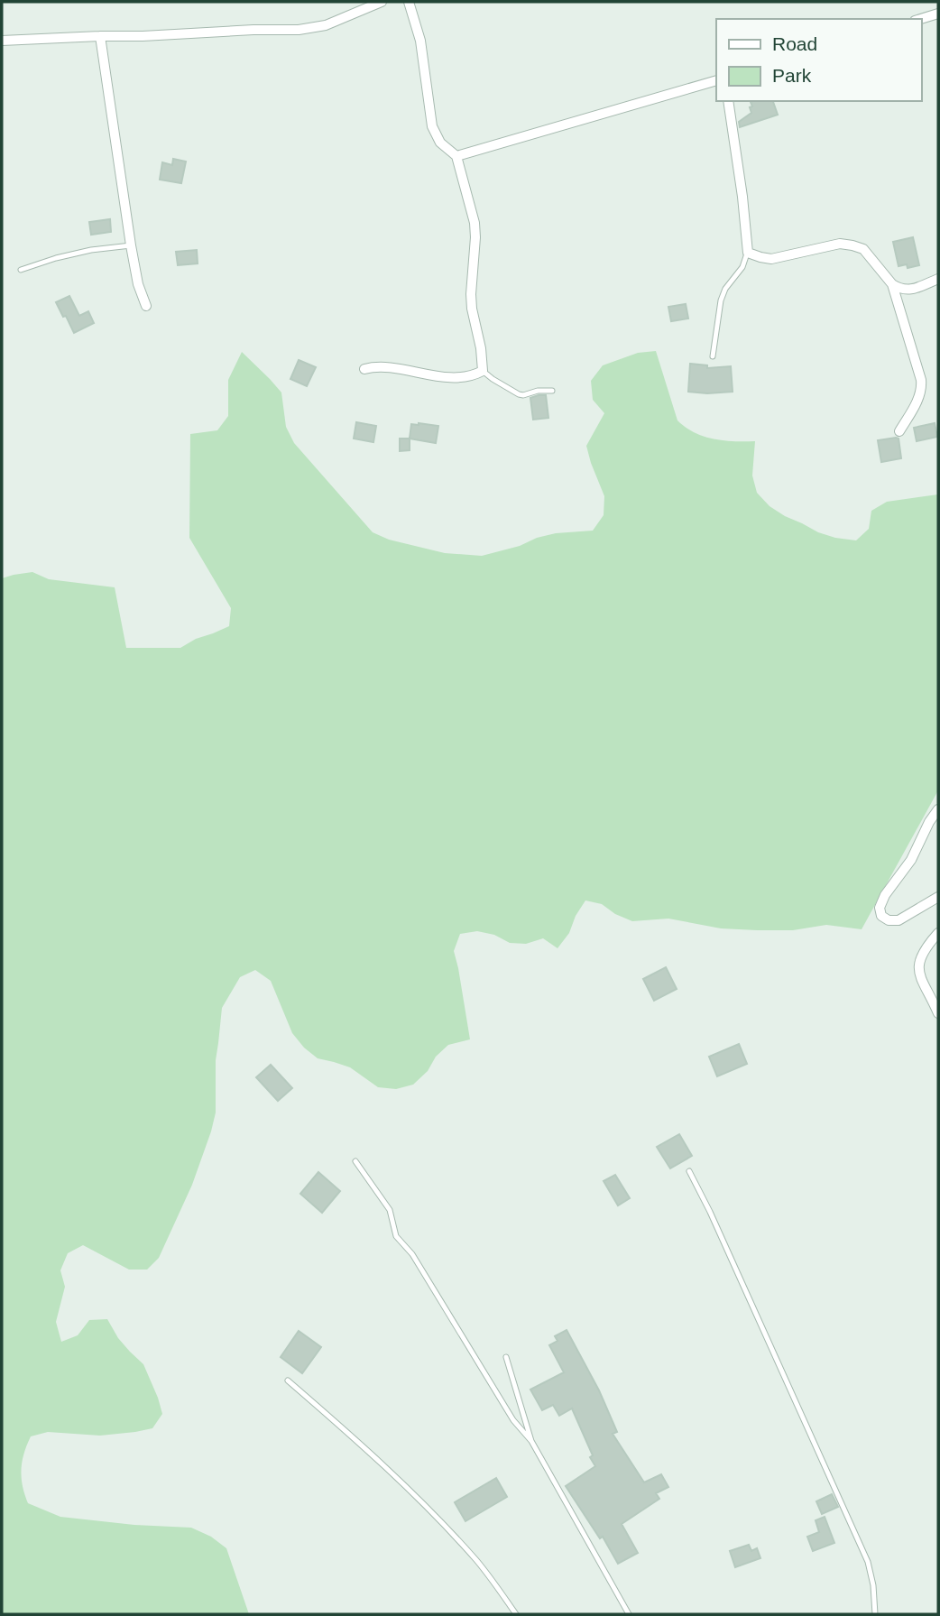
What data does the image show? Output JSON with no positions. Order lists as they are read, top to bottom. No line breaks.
{"legend":["Road","Park"]}
